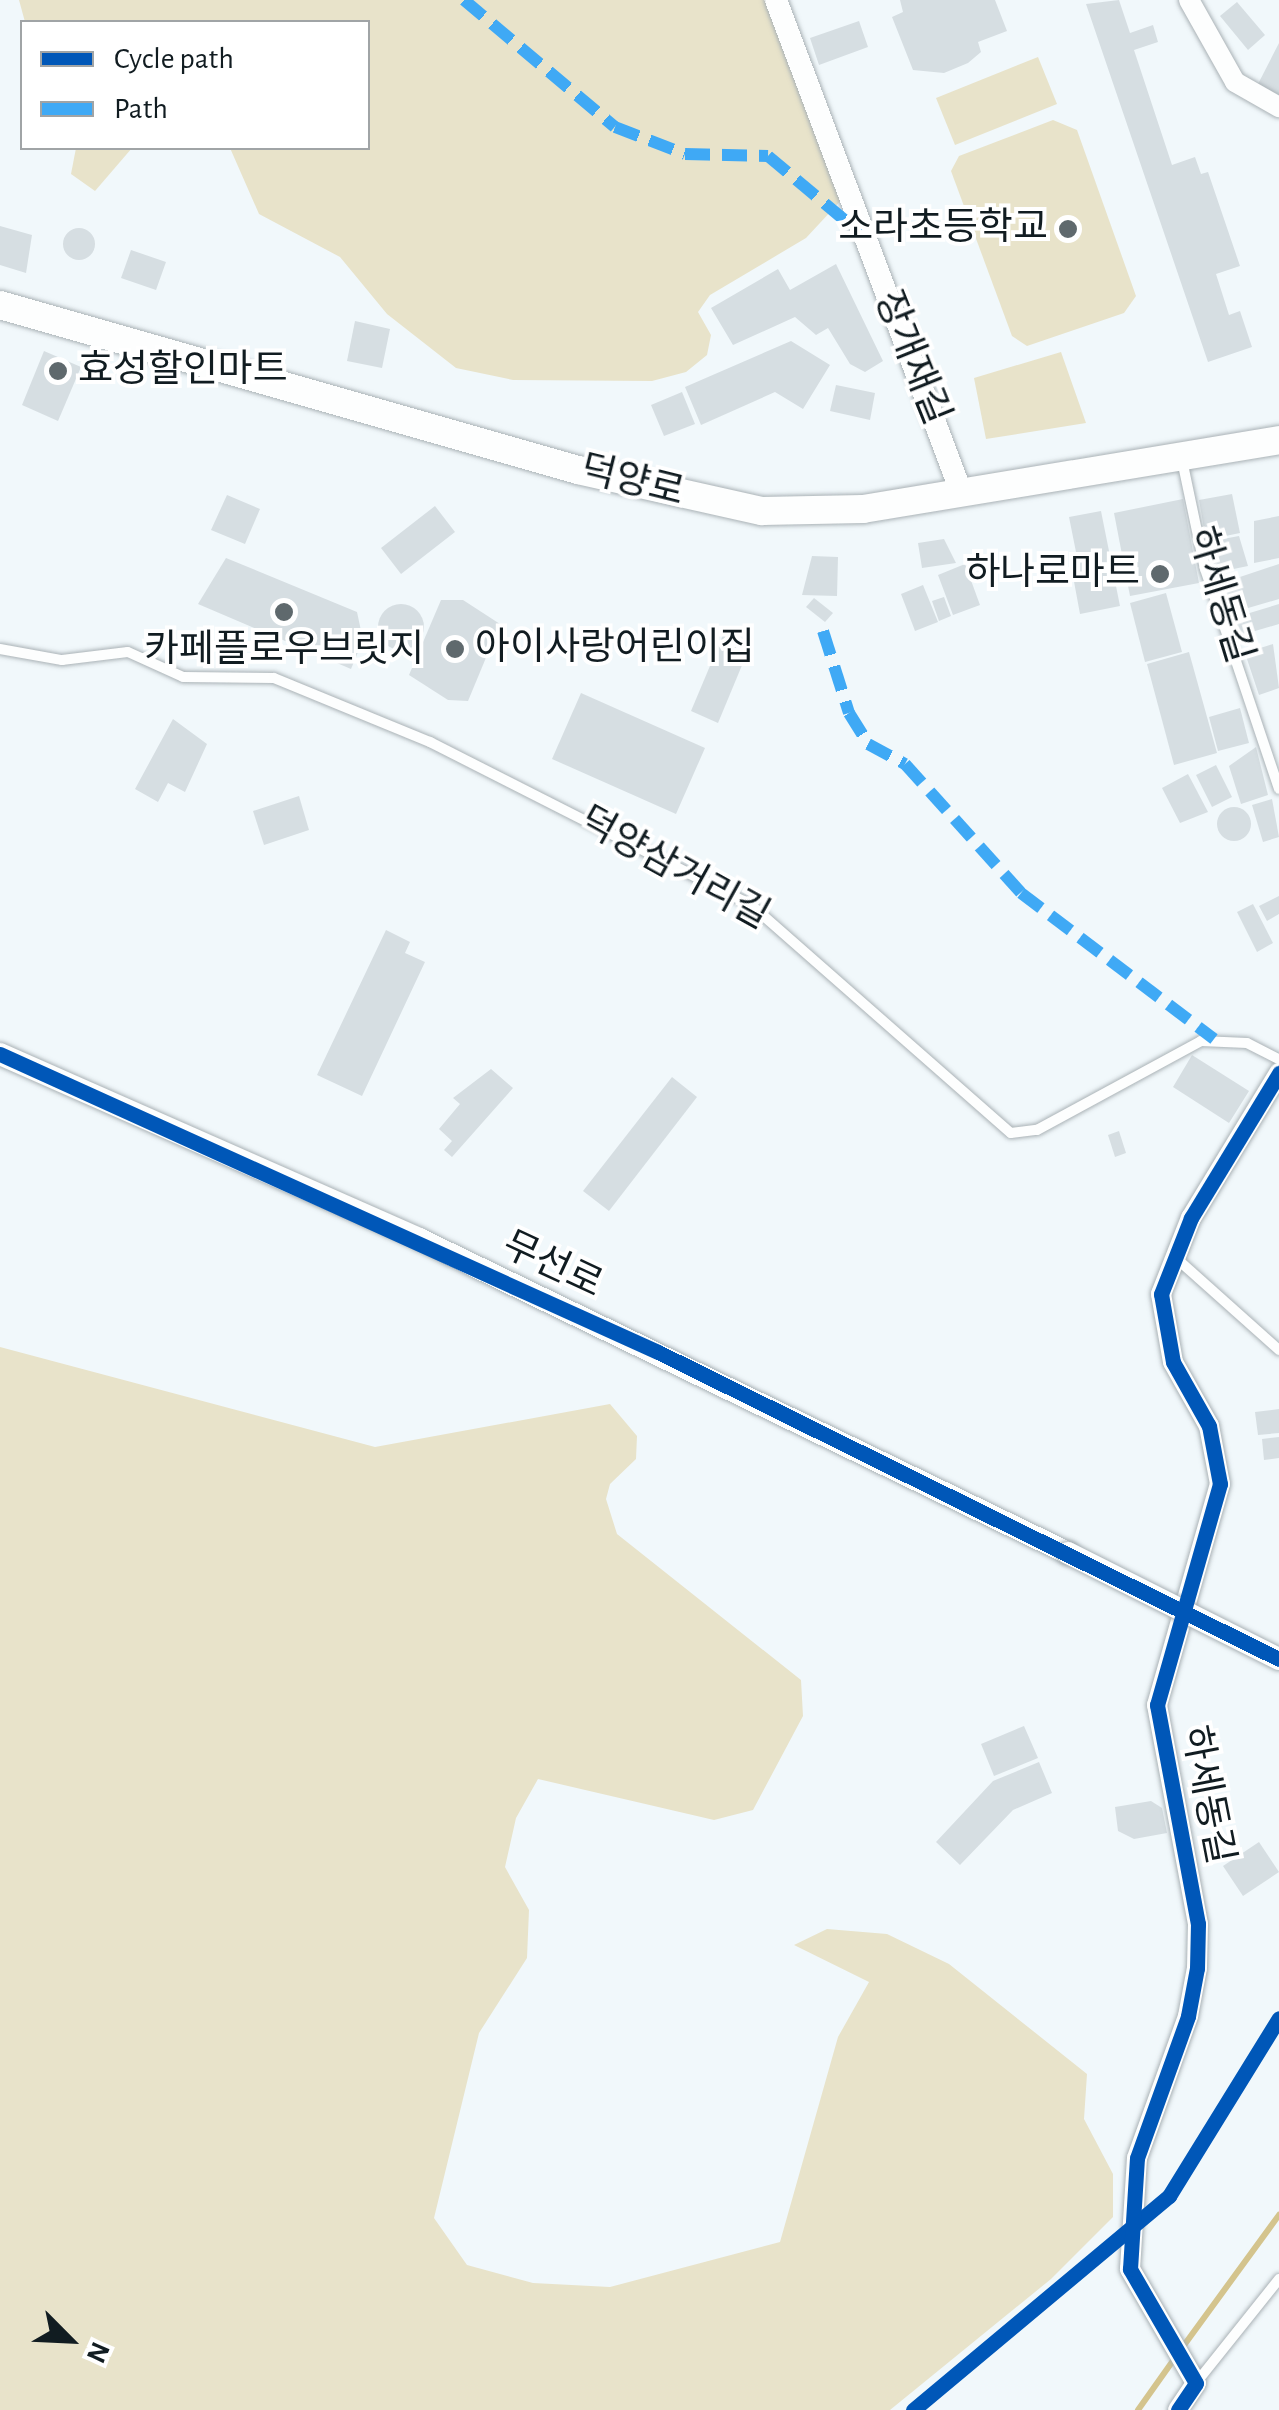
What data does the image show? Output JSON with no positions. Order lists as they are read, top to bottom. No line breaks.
{"streets":{"main road":["덕양로"],"street":["장개재길","하세동길","무선로"],"lane":["덕양삼거리길"]},"crossings":[["장개재길","덕양로"],["덕양로","하세동길"]],"places":["소라초등학교","효성할인마트","하나로마트","카페플로우브릿지","아이사랑어린이집"],"legend":["Cycle path","Path"],"north":"bottom right"}
